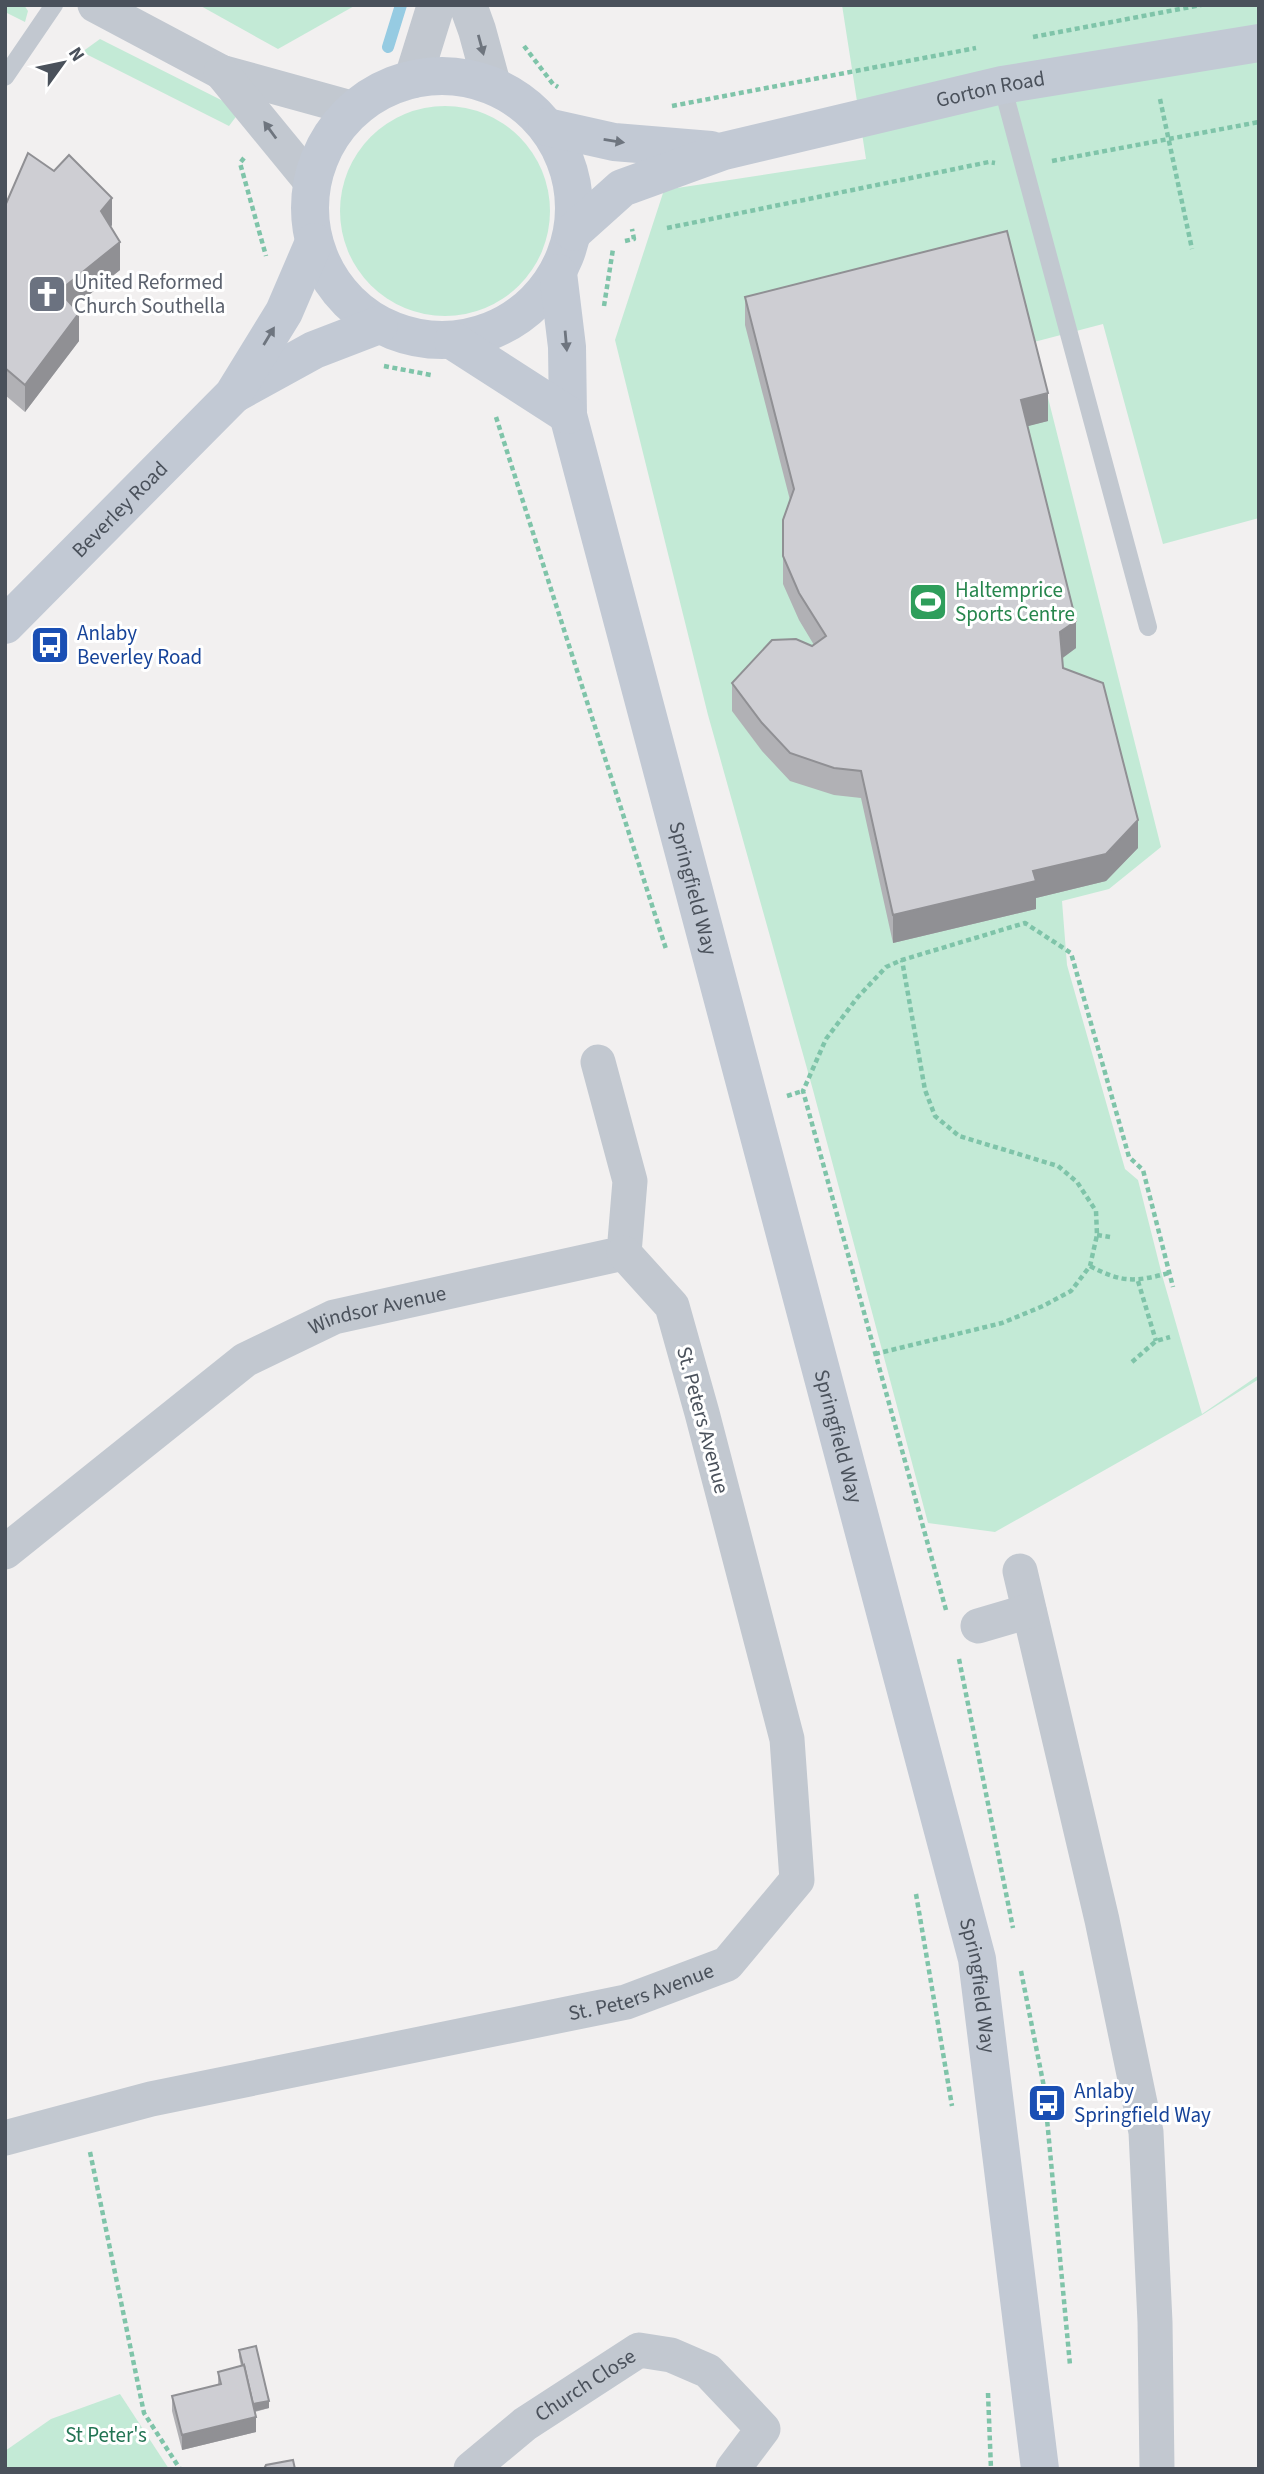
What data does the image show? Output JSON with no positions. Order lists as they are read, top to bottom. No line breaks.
{"streets":{"main road":["Gorton Road","Beverley Road","Springfield Way"],"street":["Windsor Avenue","St. Peters Avenue","Church Close"]},"crossings":[["Windsor Avenue","St. Peters Avenue"]],"parks":["St Peter's"],"places":{"church":["United Reformed Church Southella"],"sports":["Haltemprice Sports Centre"],"bus stop":["Anlaby Beverley Road","Anlaby Springfield Way"]},"north":"top right"}
